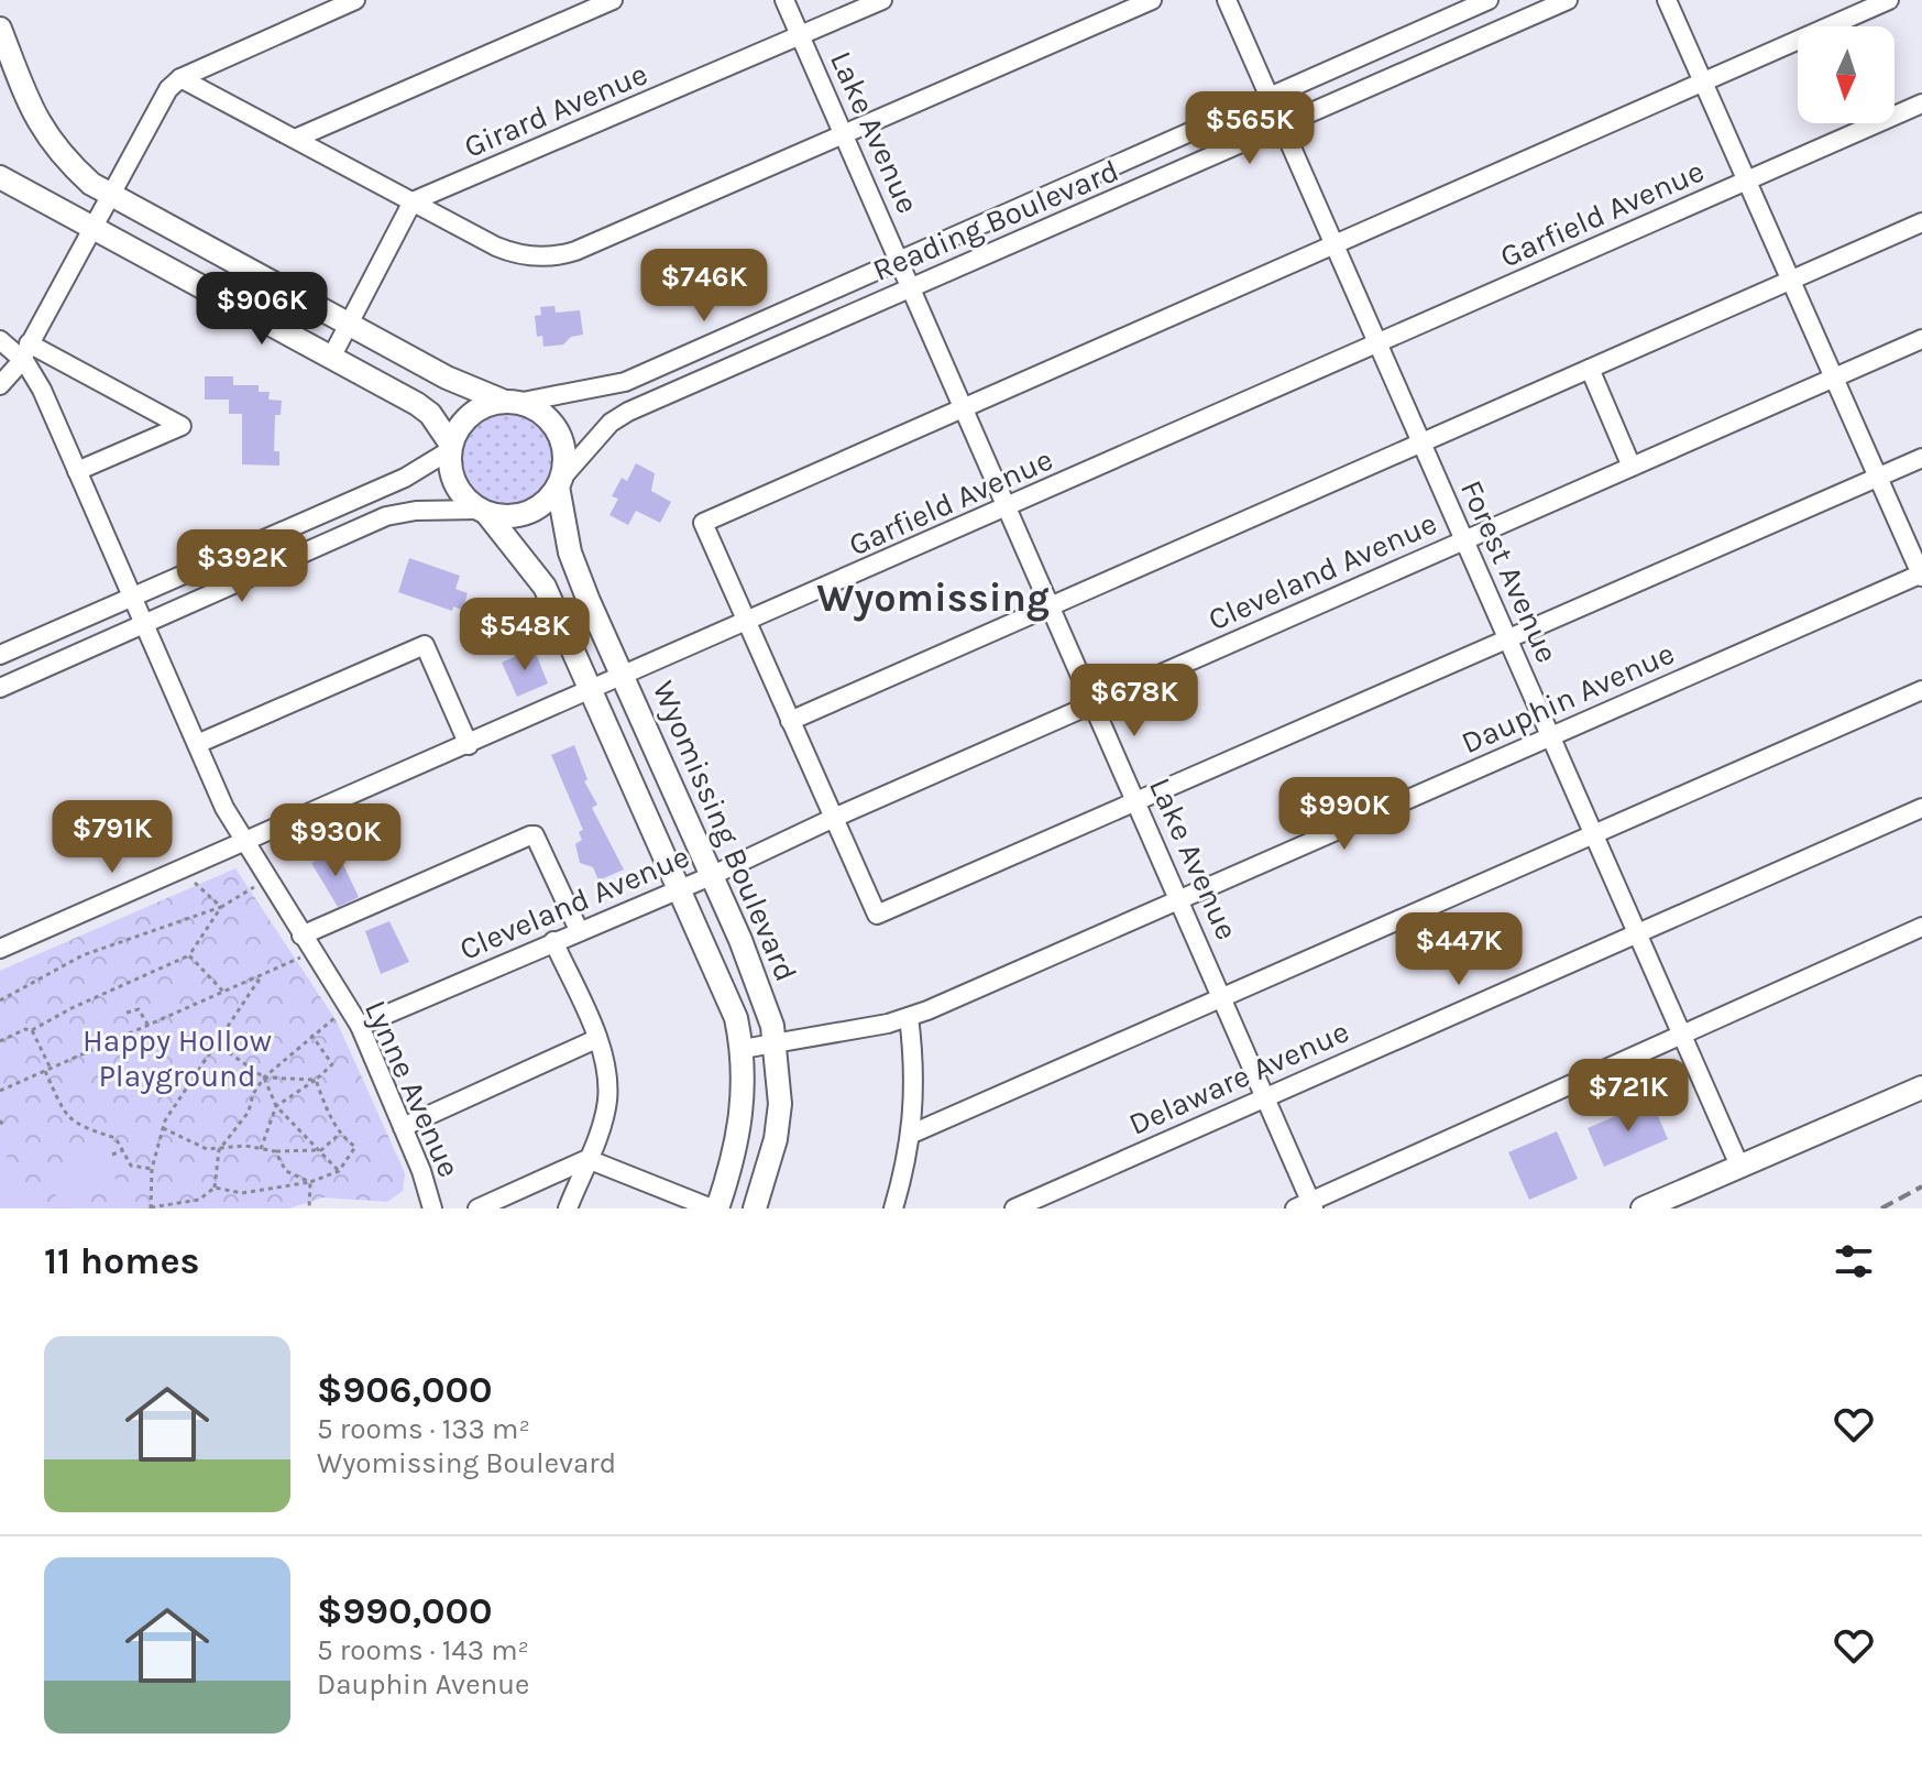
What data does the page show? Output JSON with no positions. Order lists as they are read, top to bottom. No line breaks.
{"streets":{"main road":["Wyomissing Boulevard"],"street":["Girard Avenue","Lake Avenue","Garfield Avenue","Reading Boulevard","Cleveland Avenue","Forest Avenue","Dauphin Avenue","Delaware Avenue","Lynne Avenue"]},"crossings":[["Girard Avenue","Lake Avenue"],["Lake Avenue","Garfield Avenue"],["Lake Avenue","Reading Boulevard"],["Lake Avenue","Cleveland Avenue"],["Lake Avenue","Dauphin Avenue"],["Lake Avenue","Delaware Avenue"],["Garfield Avenue","Forest Avenue"],["Garfield Avenue","Wyomissing Boulevard"],["Garfield Avenue","Lynne Avenue"],["Reading Boulevard","Forest Avenue"],["Reading Boulevard","Wyomissing Boulevard"],["Cleveland Avenue","Forest Avenue"],["Cleveland Avenue","Wyomissing Boulevard"],["Cleveland Avenue","Lynne Avenue"],["Forest Avenue","Dauphin Avenue"],["Forest Avenue","Delaware Avenue"],["Dauphin Avenue","Wyomissing Boulevard"]],"districts":["Wyomissing"],"parks":["Happy Hollow Playground"],"north":"bottom","page":{"price":["$565K","$746K","$906K","$392K","$548K","$678K","$990K","$791K","$930K","$447K","$721K"],"heading":"11 homes","list":[{"name":"$906,000","note":"5 rooms · 133 m² · Wyomissing Boulevard"},{"name":"$990,000","note":"5 rooms · 143 m² · Dauphin Avenue"}]}}
